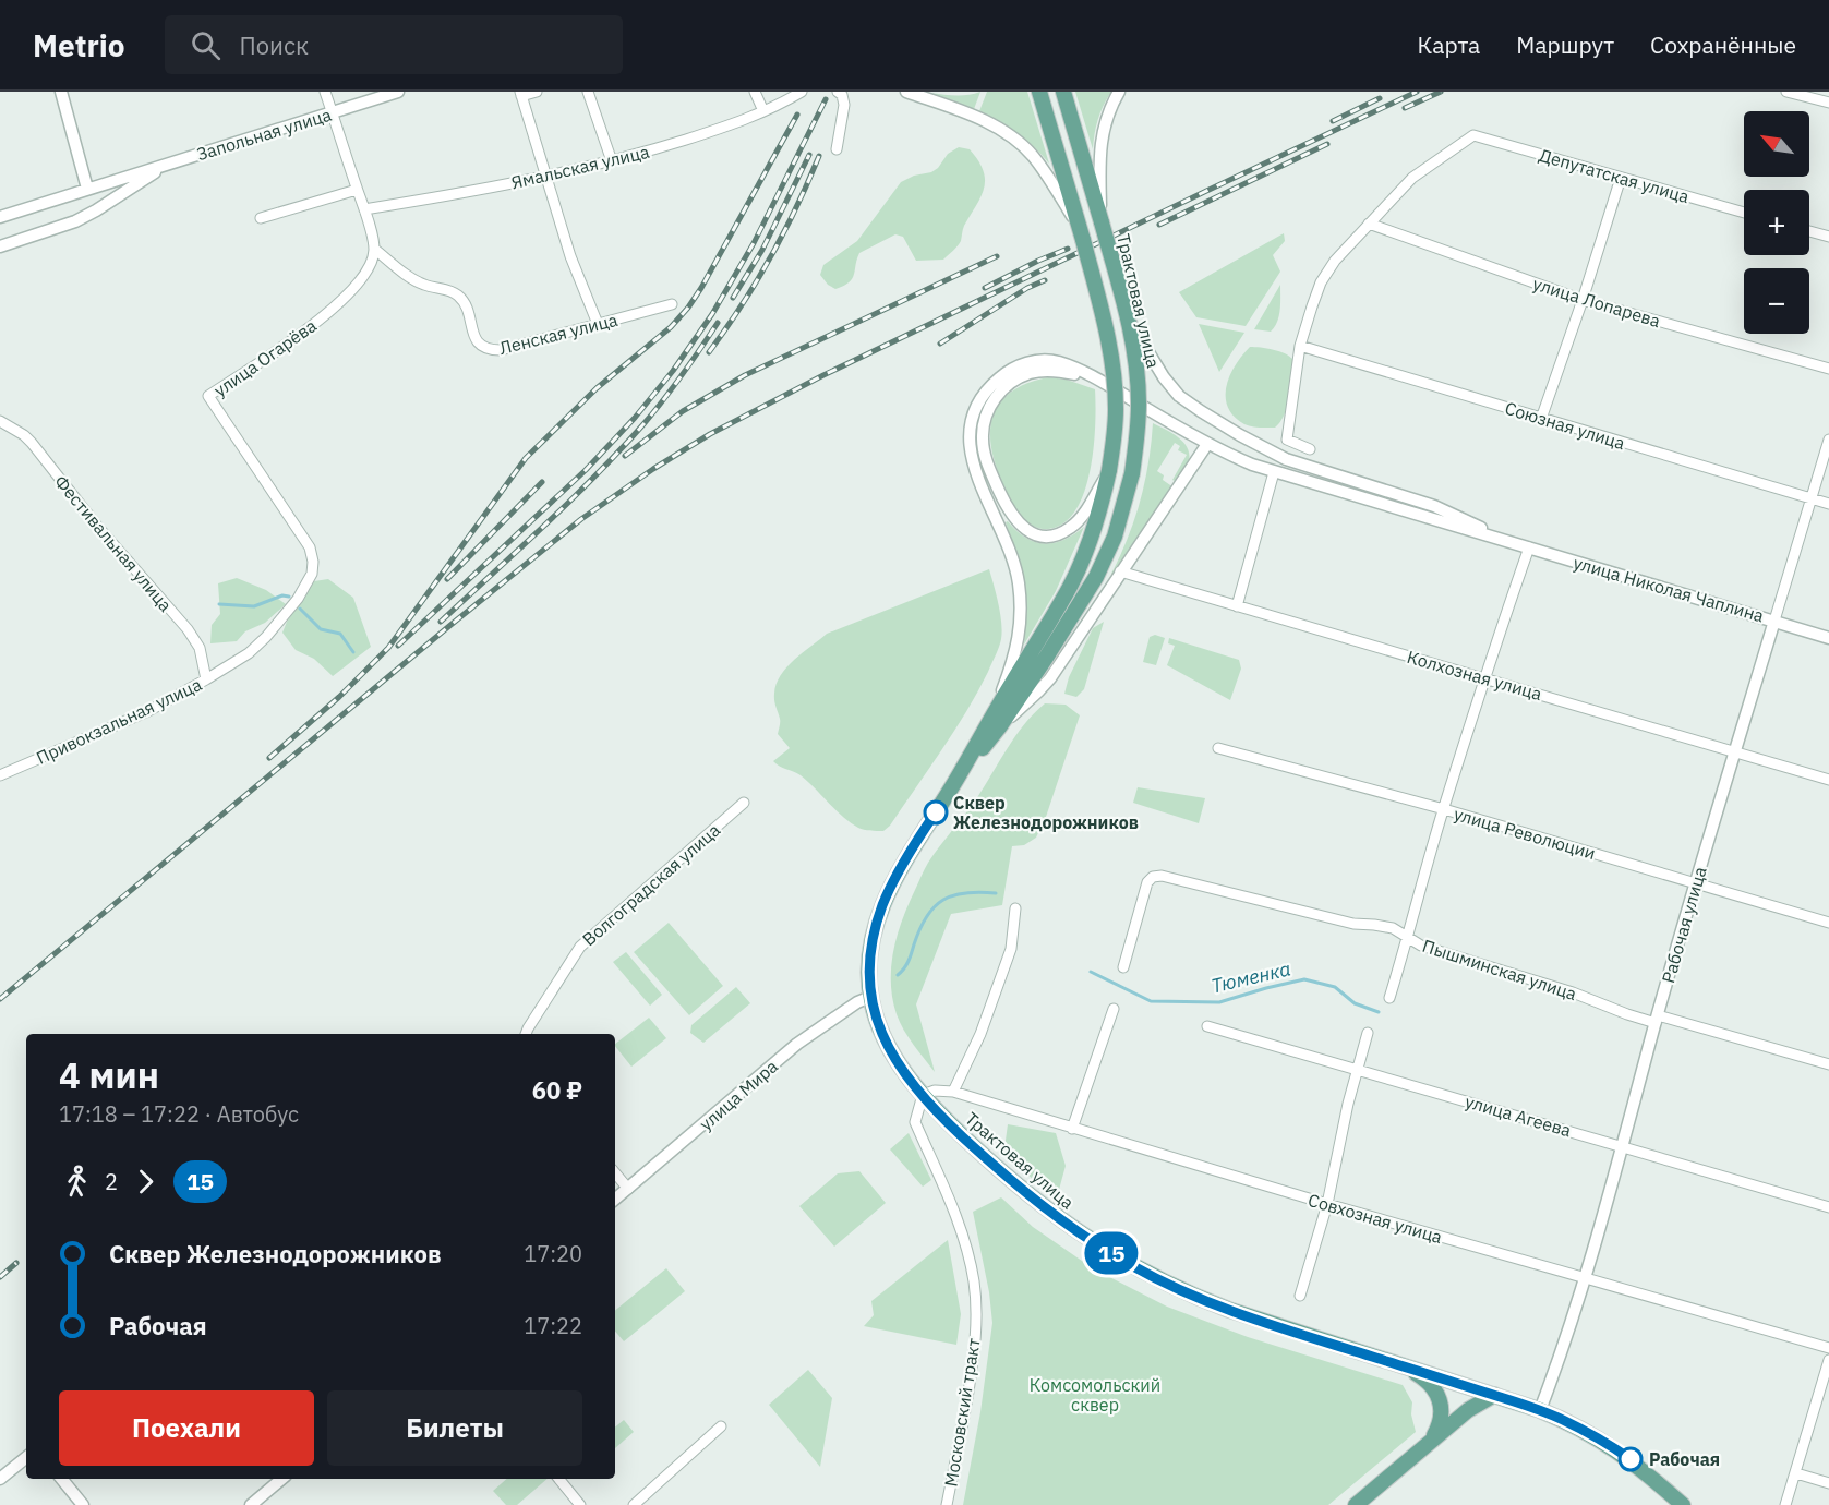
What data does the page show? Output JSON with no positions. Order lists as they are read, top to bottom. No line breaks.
{"streets":{"main road":["Трактовая улица"],"street":["Запольная улица","Ямальская улица","Депутатская улица","улица Лопарева","Ленская улица","улица Огарёва","Союзная улица","Фестивальная улица","улица Николая Чаплина","Колхозная улица","Привокзальная улица","улица Революции","Волгоградская улица","Рабочая улица","Пышминская улица","улица Мира","улица Агеева","Совхозная улица","Московский тракт"]},"crossings":[["Депутатская улица","улица Лопарева"],["Трактовая улица","Рабочая улица"],["Трактовая улица","улица Мира"],["Трактовая улица","Совхозная улица"],["Трактовая улица","Московский тракт"],["Ленская улица","улица Огарёва"],["улица Огарёва","Привокзальная улица"],["Союзная улица","Рабочая улица"],["Фестивальная улица","Привокзальная улица"],["улица Николая Чаплина","Рабочая улица"],["Колхозная улица","Рабочая улица"],["улица Революции","Рабочая улица"],["Рабочая улица","Пышминская улица"],["Рабочая улица","улица Агеева"],["Рабочая улица","Совхозная улица"],["Совхозная улица","Московский тракт"]],"water":["Тюменка"],"parks":["Комсомольский сквер"],"places":["Сквер Железнодорожников","Рабочая"],"lines":["bus line 15"],"north":"top left","page":{"header":"Metrio","search":"Поиск","nav":["Карта","Маршрут","Сохранённые"],"on_map":"15","map_buttons":["+","−"],"heading":["4 мин","17:18 – 17:22 · Автобус","60 ₽"],"legs":["2","15"],"list":[{"name":"Сквер Железнодорожников","value":"17:20"},{"name":"Рабочая","value":"17:22"}],"buttons":["Поехали","Билеты"]}}
